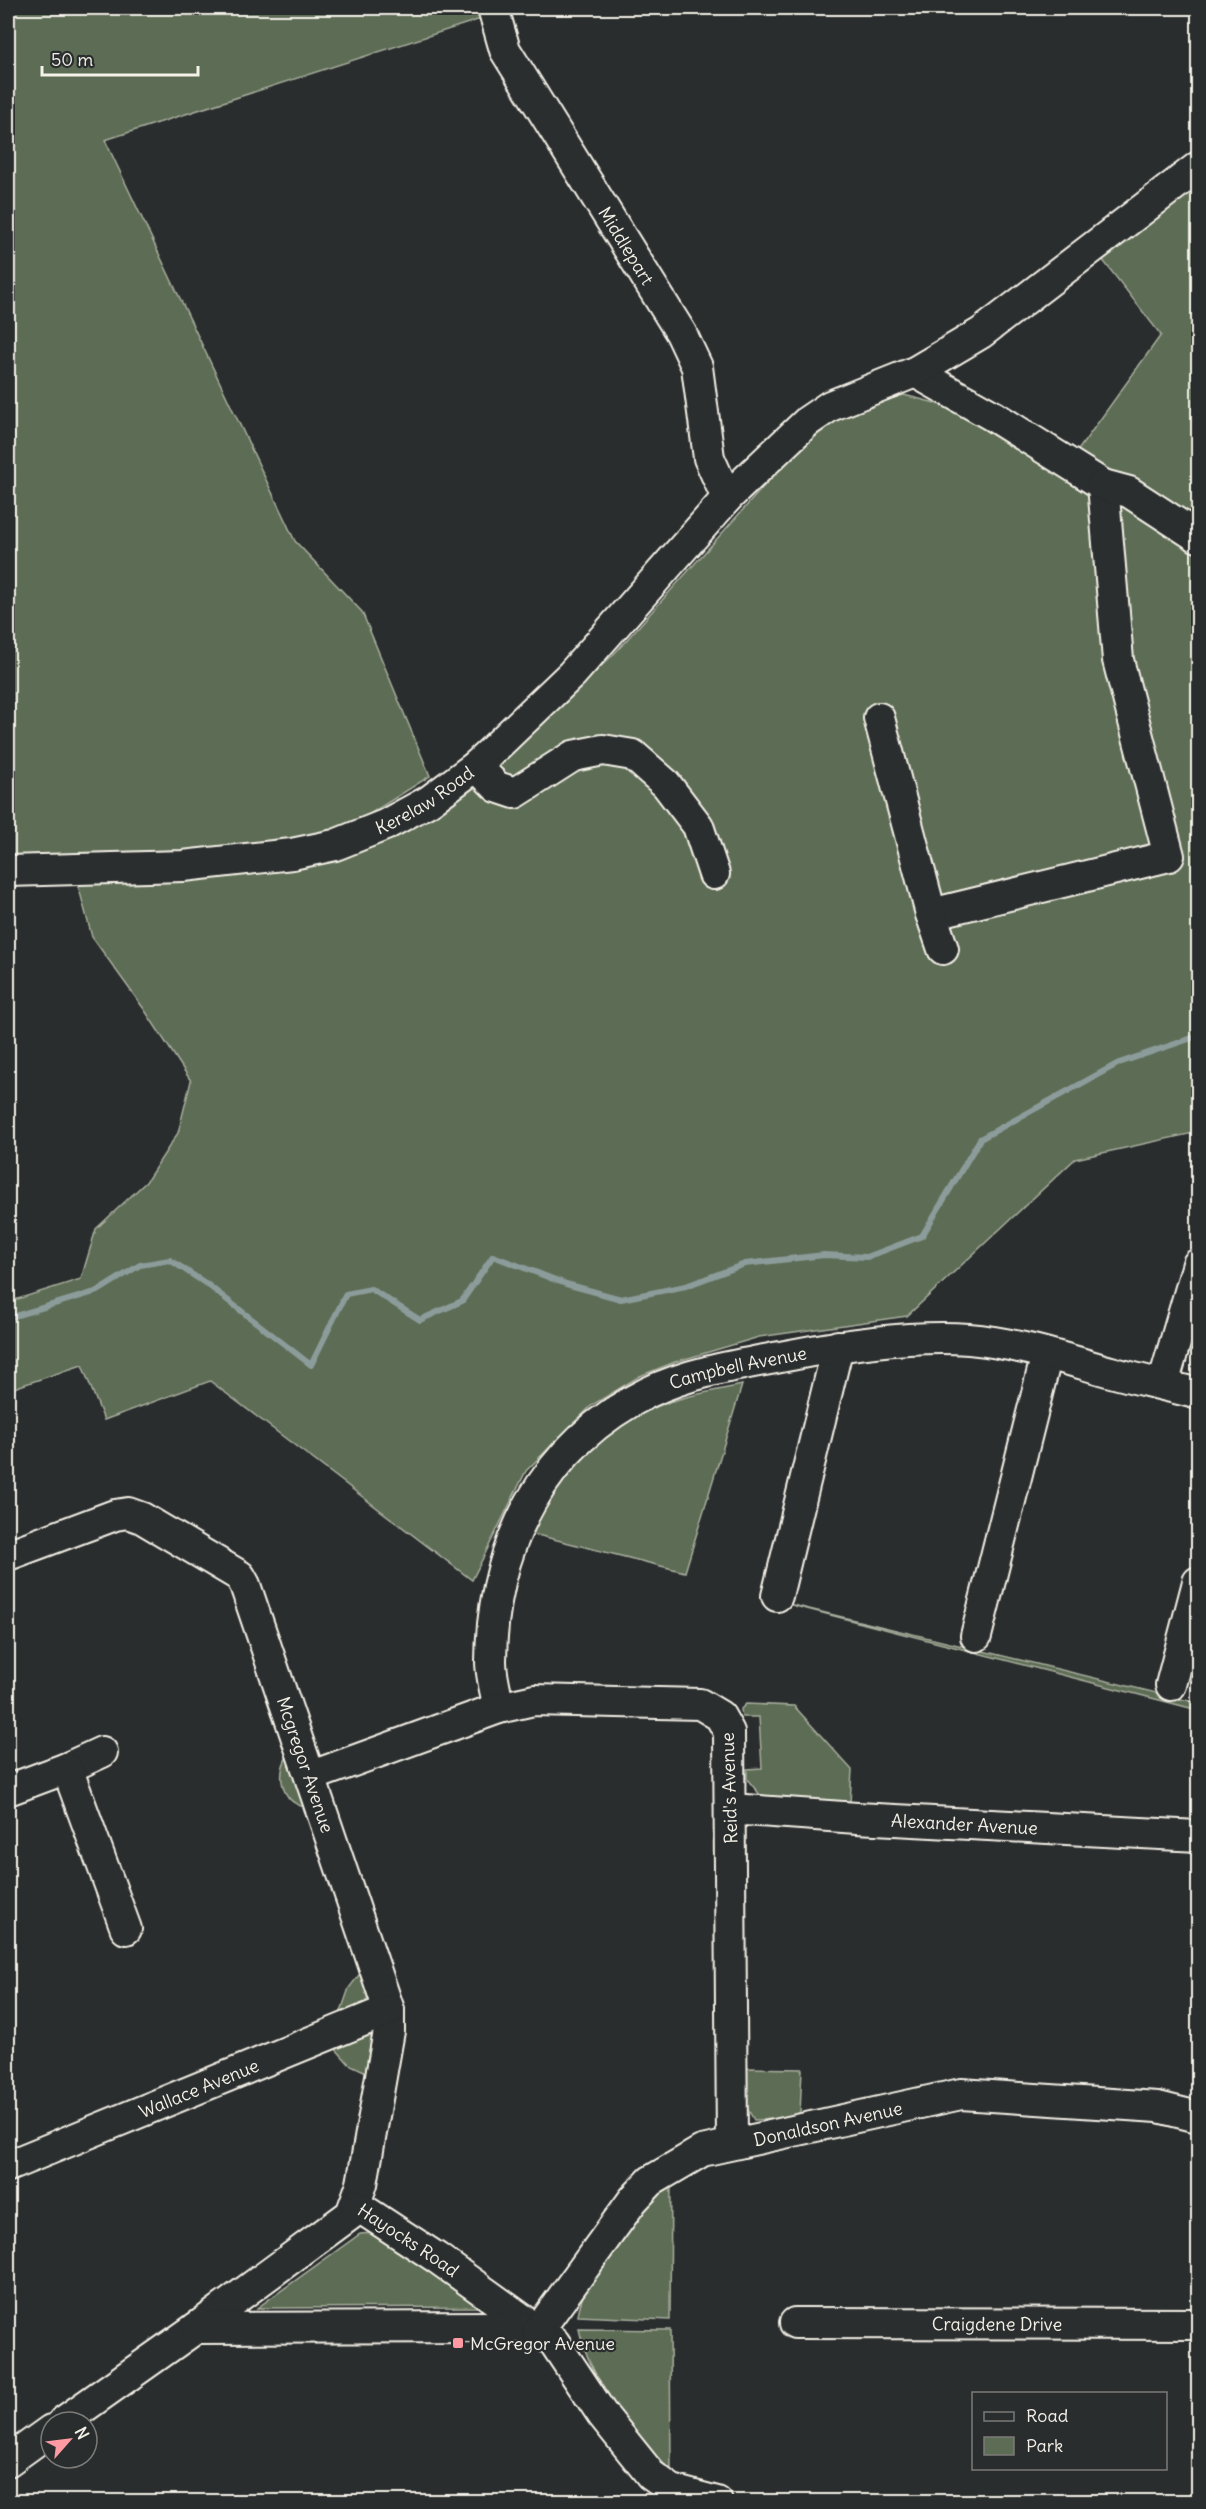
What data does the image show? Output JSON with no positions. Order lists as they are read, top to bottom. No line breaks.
{"streets":{"street":["Middlepart","Kerelaw Road","Campbell Avenue","Mcgregor Avenue","Reid's Avenue","Alexander Avenue","Wallace Avenue","Donaldson Avenue","Hayocks Road","Craigdene Drive"]},"crossings":[["Middlepart","Kerelaw Road"],["Campbell Avenue","Reid's Avenue"],["Mcgregor Avenue","Reid's Avenue"],["Mcgregor Avenue","Wallace Avenue"],["Mcgregor Avenue","Hayocks Road"],["Reid's Avenue","Alexander Avenue"],["Reid's Avenue","Donaldson Avenue"],["Donaldson Avenue","Hayocks Road"]],"places":{"transit":["McGregor Avenue"]},"legend":["Road","Park"],"scale_bar":"50 m","north":"top right"}
